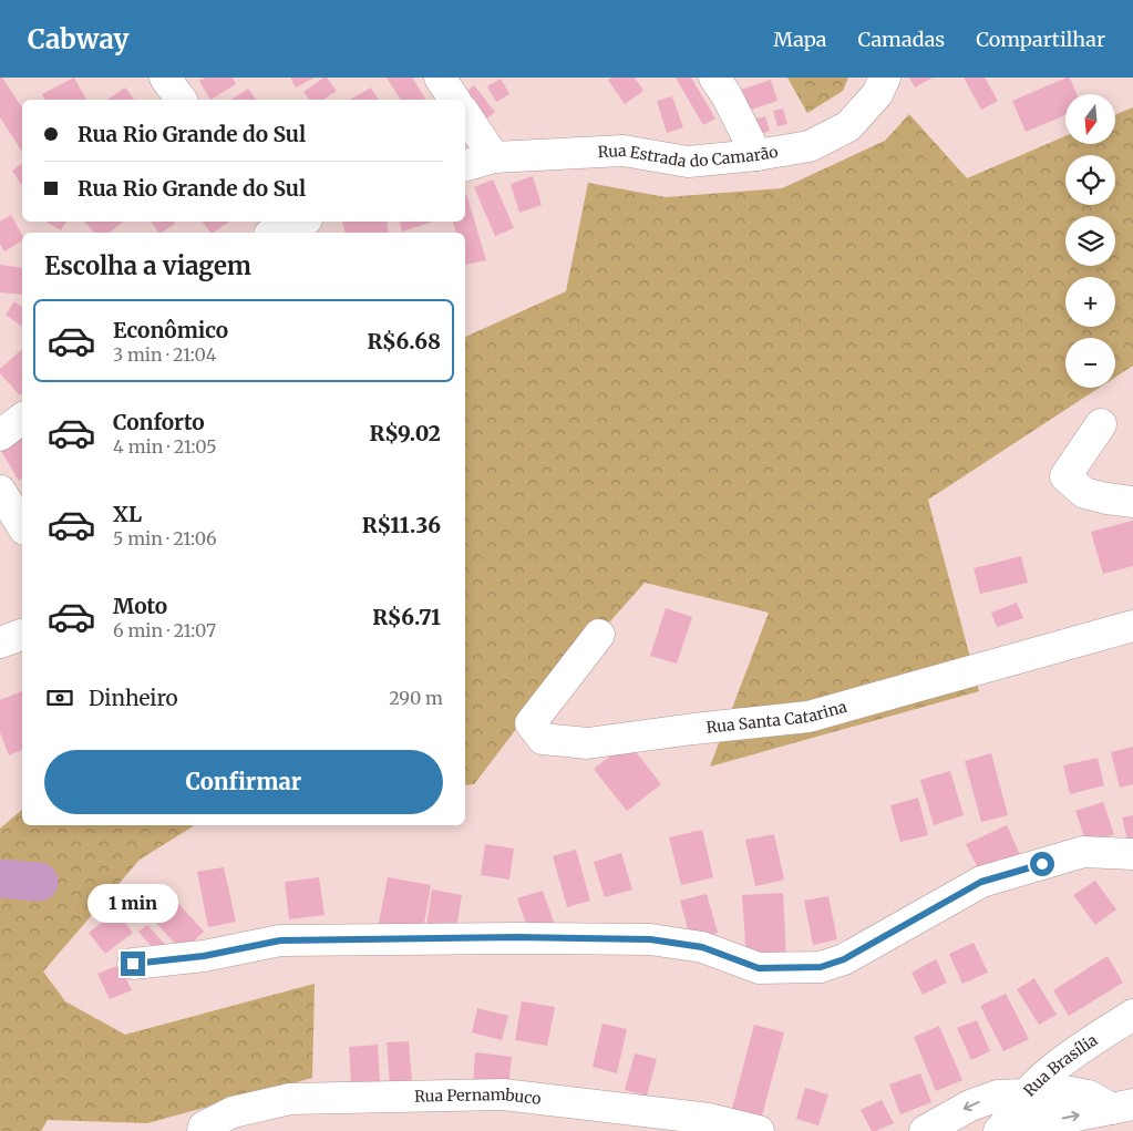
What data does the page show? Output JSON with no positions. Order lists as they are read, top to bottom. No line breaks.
{"streets":{"street":["Rua Estrada do Camarão","Rua Santa Catarina","Rua Brasília","Rua Pernambuco"]},"north":"bottom","page":{"header":"Cabway","nav":["Mapa","Camadas","Compartilhar"],"map_buttons":["+","−"],"banner":["Rua Rio Grande do Sul","Rua Rio Grande do Sul"],"heading":"Escolha a viagem","list":[{"name":"Econômico","note":"3 min · 21:04","value":"R$6.68"},{"name":"Conforto","note":"4 min · 21:05","value":"R$9.02"},{"name":"XL","note":"5 min · 21:06","value":"R$11.36"},{"name":"Moto","note":"6 min · 21:07","value":"R$6.71"}],"pay":["Dinheiro","290 m"],"buttons":"Confirmar","bubble":"1 min"}}
